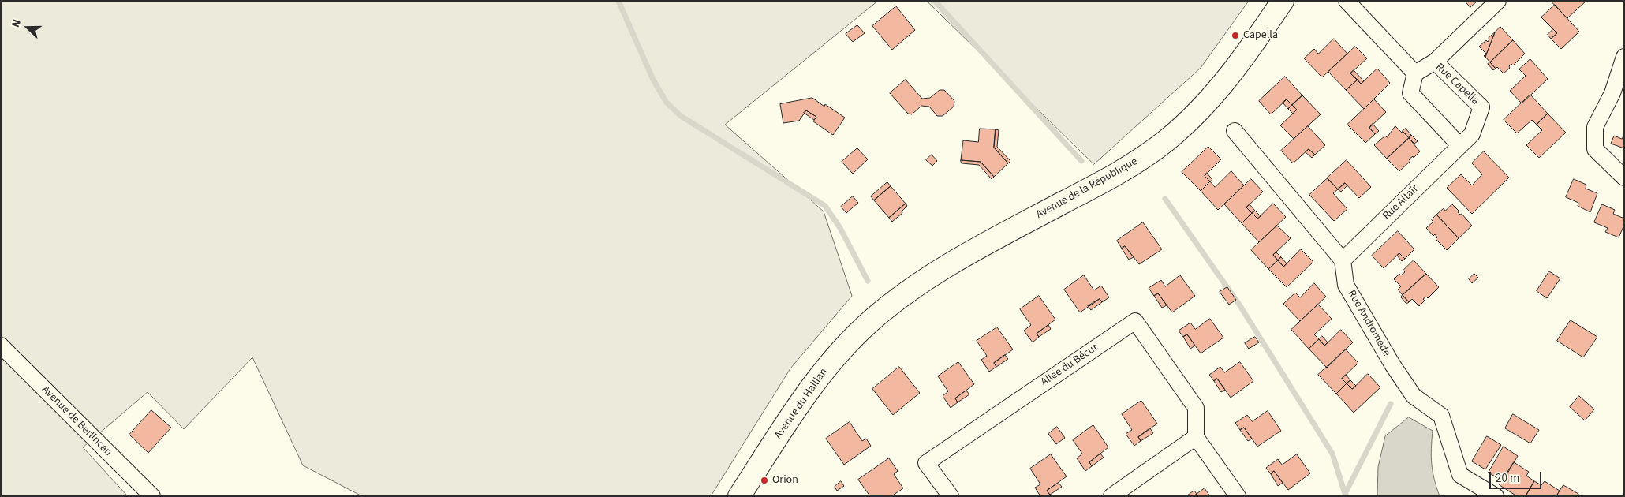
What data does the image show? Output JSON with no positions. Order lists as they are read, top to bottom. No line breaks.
{"streets":{"street":["Rue Capella","Avenue de la République","Rue Altaïr","Rue Andromède","Allée du Bécut","Avenue du Haillan","Avenue de Berlincan"]},"crossings":[["Rue Capella","Rue Altaïr"],["Avenue de la République","Avenue du Haillan"],["Rue Altaïr","Rue Andromède"]],"places":["Capella","Orion"],"scale_bar":"20 m","north":"left"}
